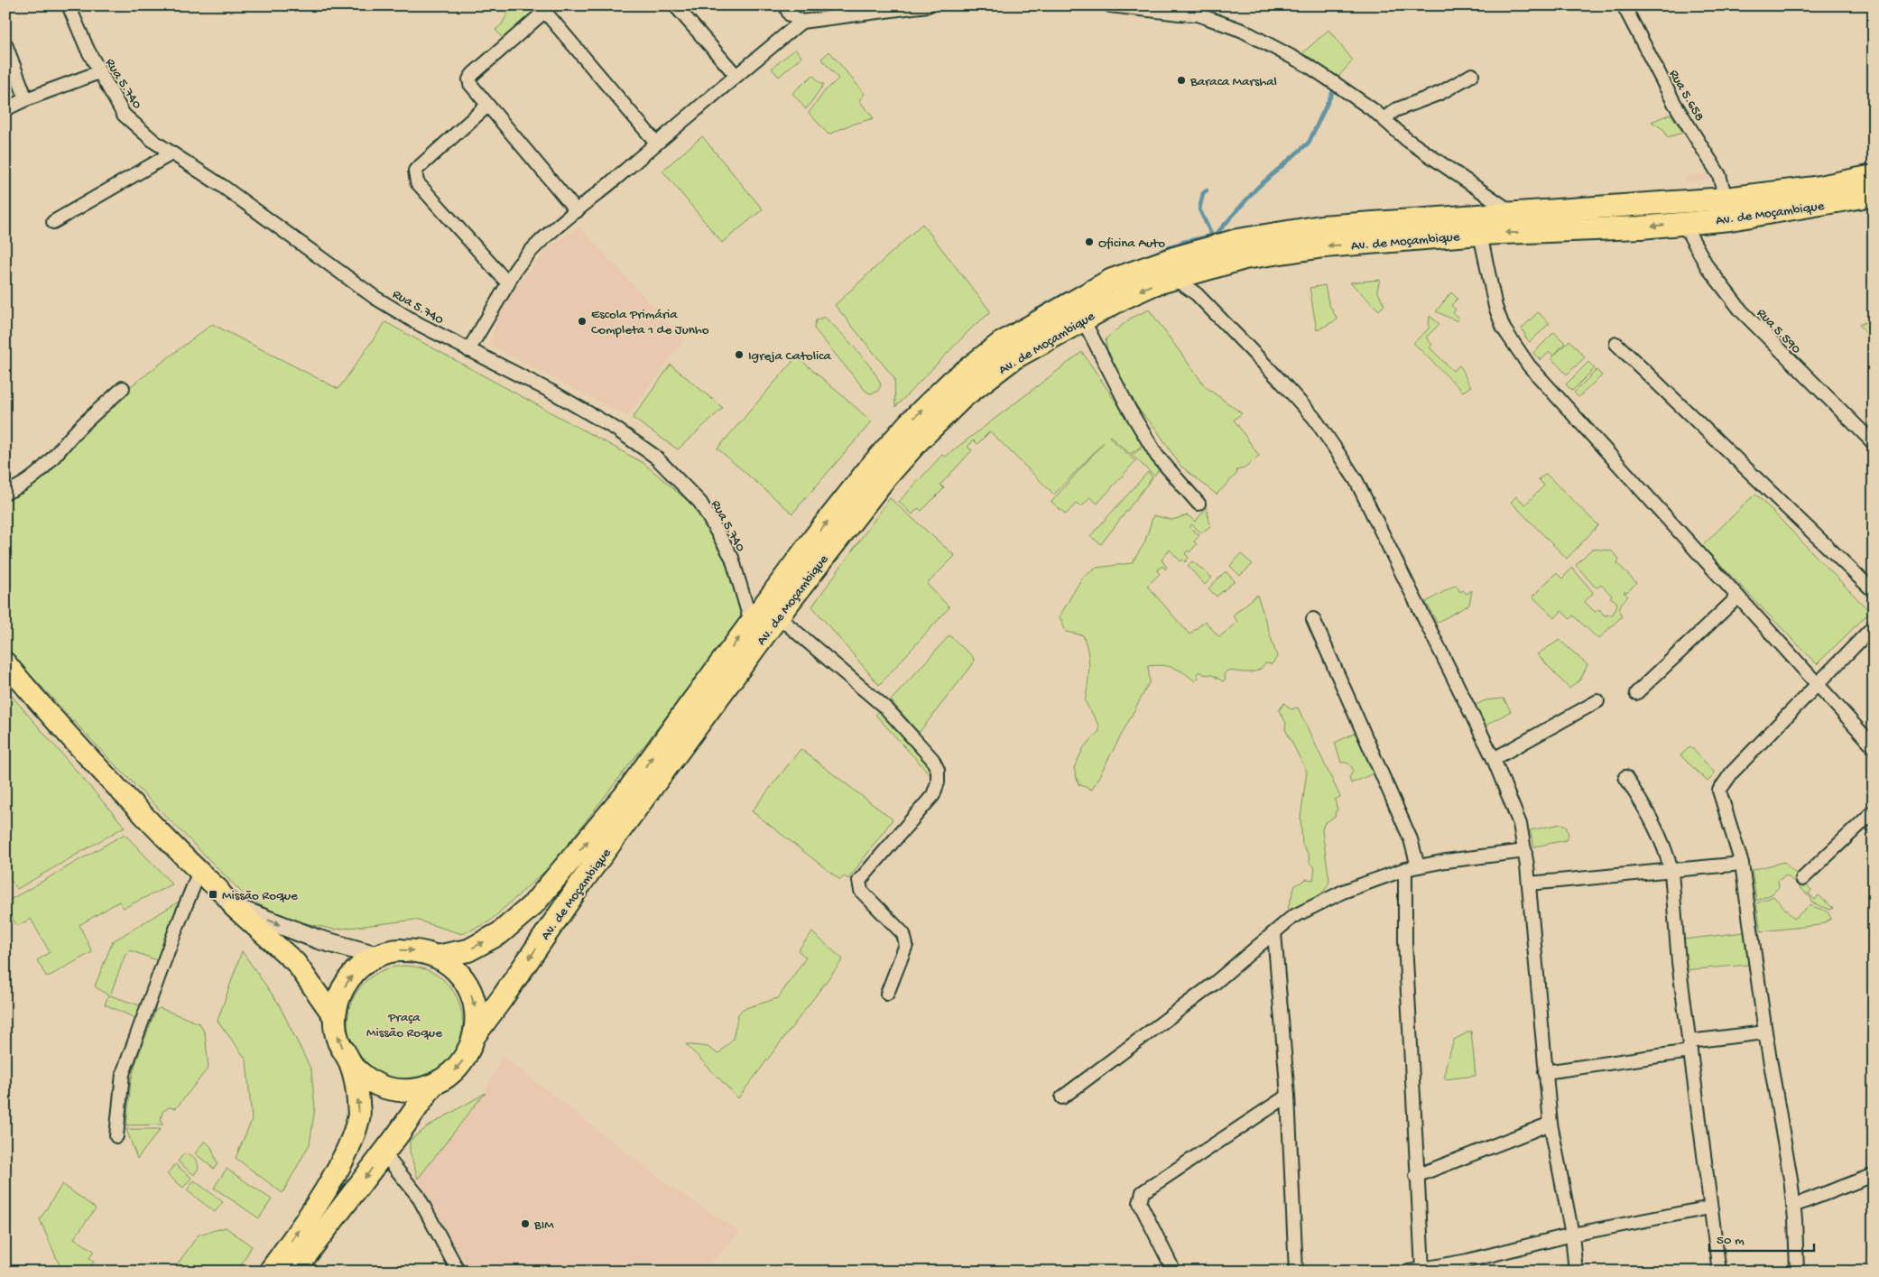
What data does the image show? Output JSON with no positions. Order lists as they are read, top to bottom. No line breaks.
{"streets":{"highway":["Av. de Moçambique"],"street":["Rua 5.740","Rua 5.658","Rua 5.590"]},"crossings":[["Rua 5.740","Av. de Moçambique"],["Rua 5.658","Av. de Moçambique"],["Av. de Moçambique","Rua 5.590"]],"parks":["Praça Missão Roque"],"places":{"other":["Baraca Marshal","Oficina Auto","Escola Primária Completa 1 de Junho","Igreja Catolica","BIM"],"transit":["Missão Roque"]},"scale_bar":"50 m"}
